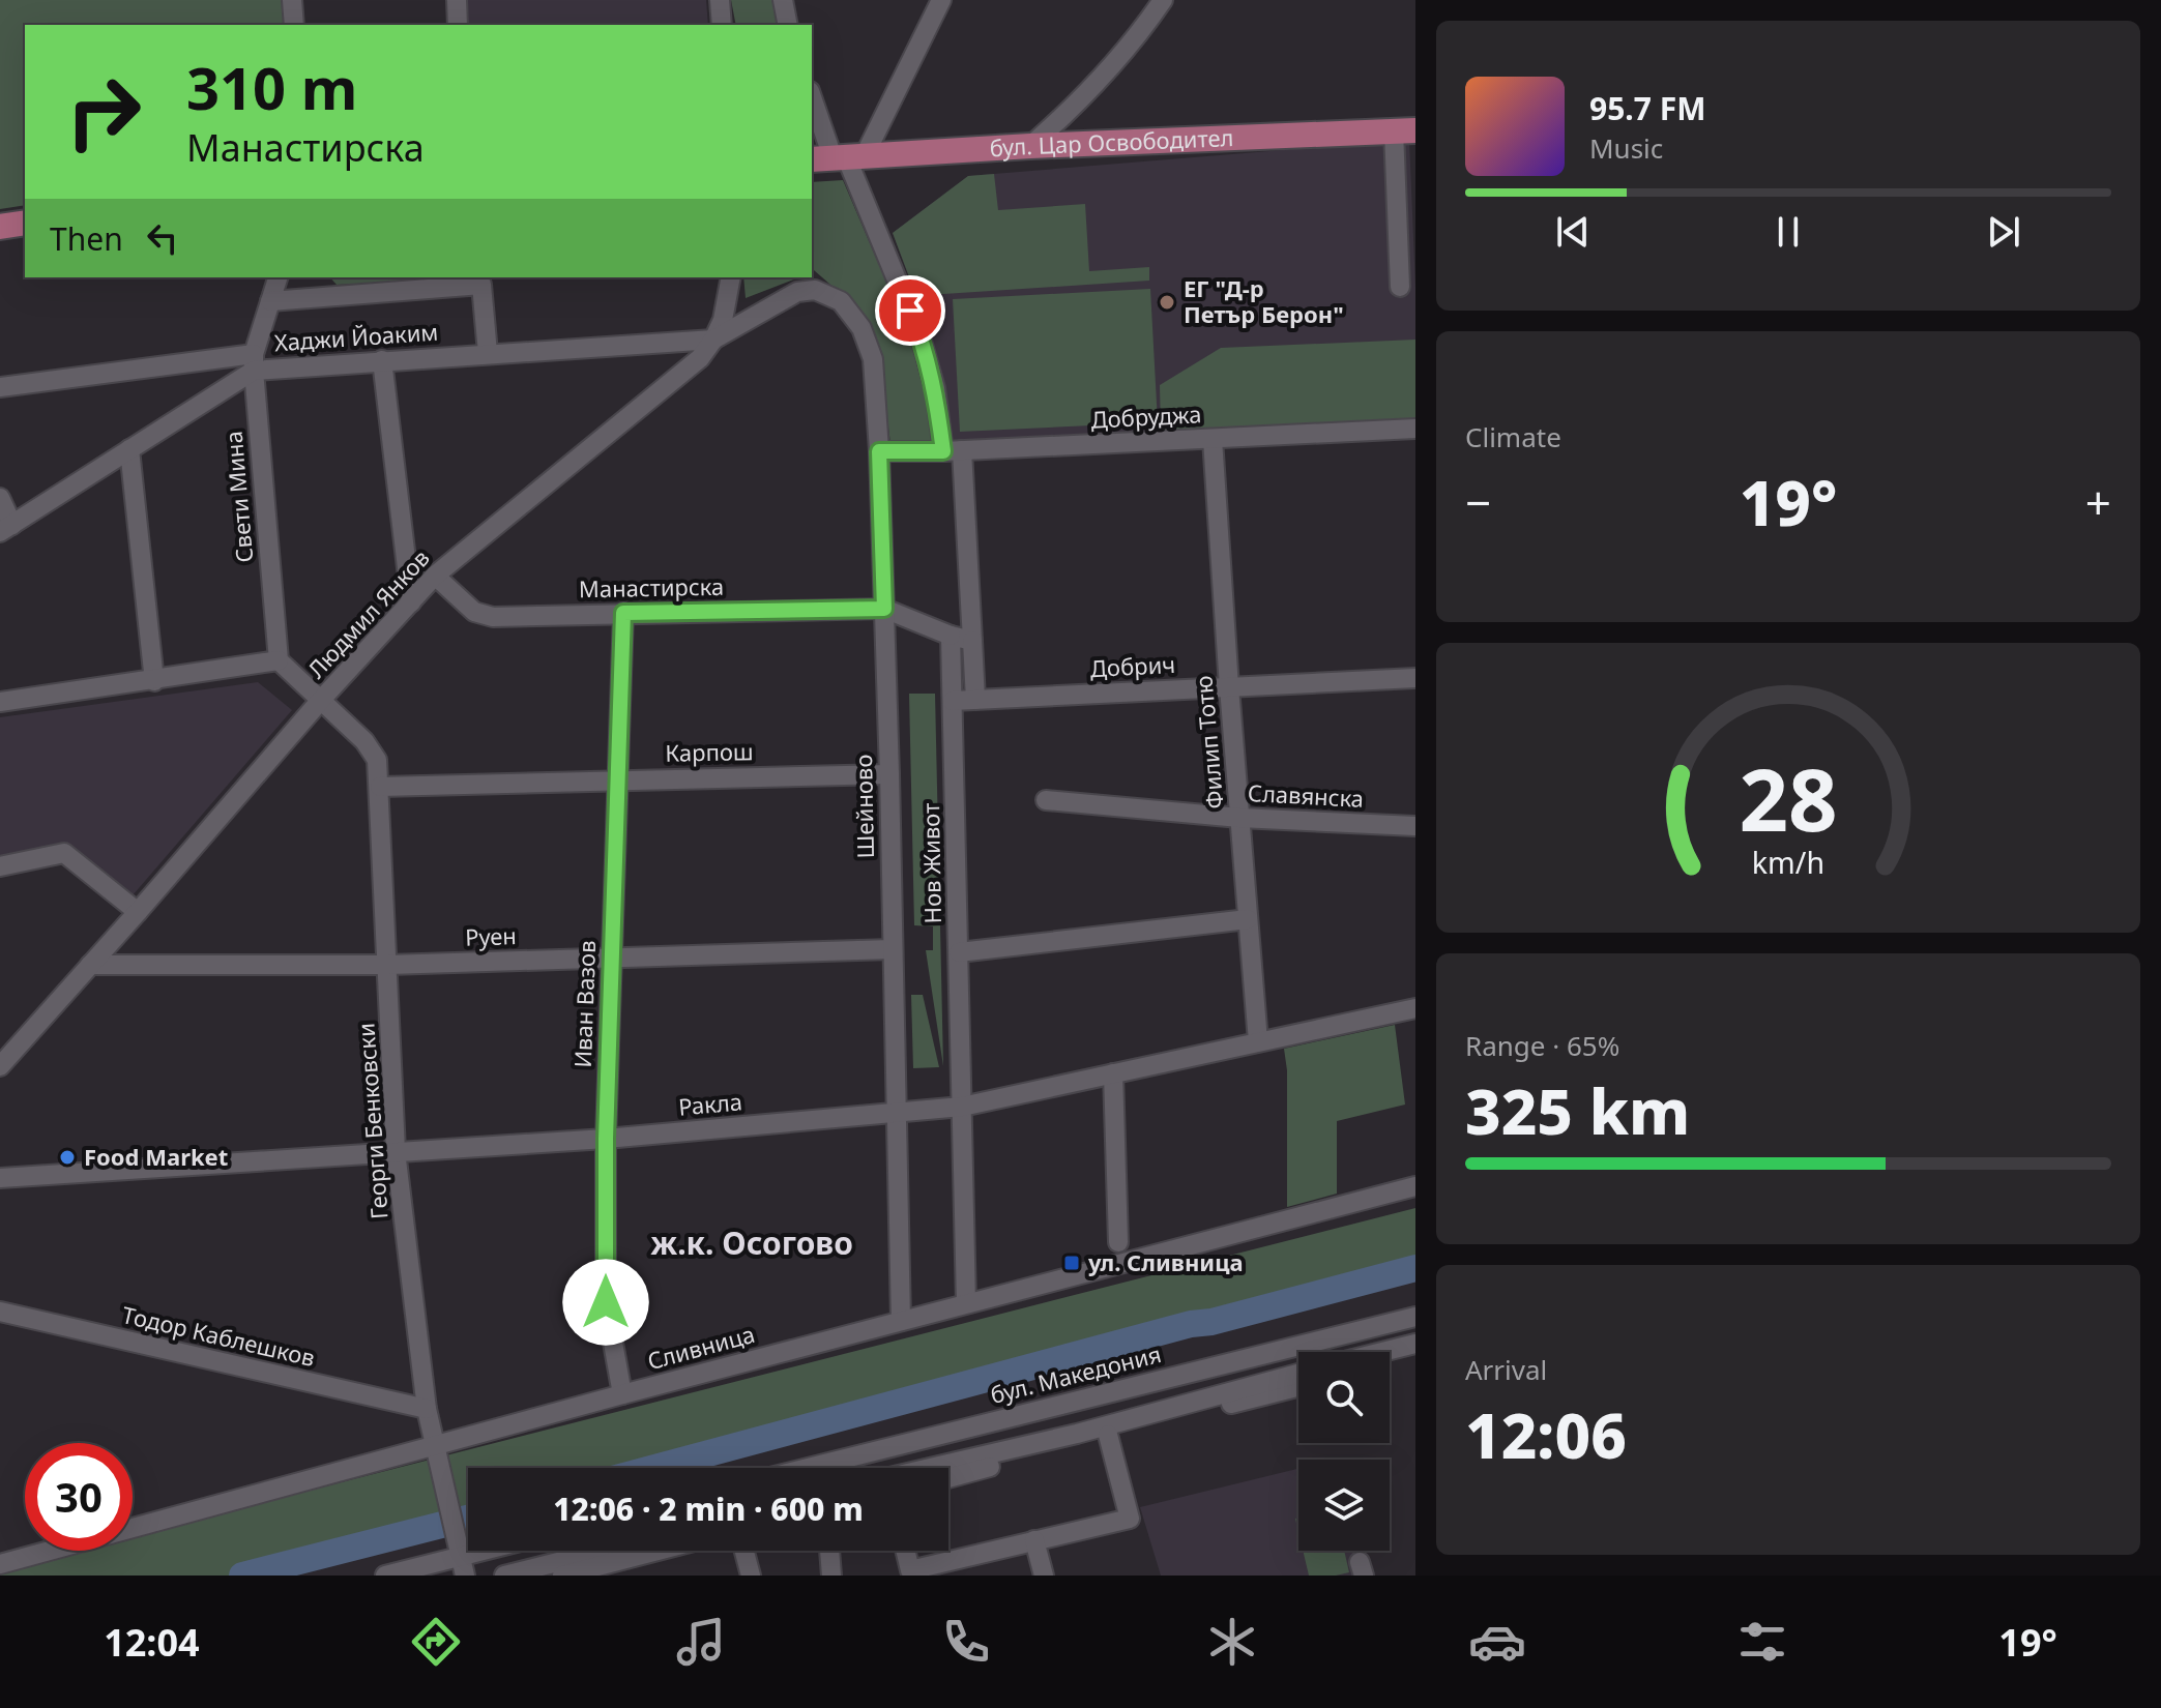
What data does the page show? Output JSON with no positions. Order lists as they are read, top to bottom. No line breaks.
{"streets":{"main road":["бул. Цар Освободител"],"street":["Хаджи Йоаким","Добруджа","Свети Мина","Манастирска","Людмил Янков","Добрич","Филип Тотю","Карпош","Славянска","Шейново","Нов Живот","Руен","Иван Вазов","Ракла","Георги Бенковски","Тодор Каблешков","Сливница","бул. Македония"]},"crossings":[["Хаджи Йоаким","Свети Мина"],["Хаджи Йоаким","Людмил Янков"],["Добруджа","Филип Тотю"],["Добруджа","Шейново"],["Манастирска","Людмил Янков"],["Манастирска","Шейново"],["Манастирска","Иван Вазов"],["Людмил Янков","Шейново"],["Людмил Янков","Руен"],["Людмил Янков","Георги Бенковски"],["Добрич","Филип Тотю"],["Добрич","Нов Живот"],["Филип Тотю","Славянска"],["Филип Тотю","Ракла"],["Карпош","Шейново"],["Карпош","Иван Вазов"],["Карпош","Георги Бенковски"],["Шейново","Руен"],["Шейново","Ракла"],["Шейново","Сливница"],["Нов Живот","Ракла"],["Нов Живот","Сливница"],["Руен","Иван Вазов"],["Руен","Георги Бенковски"],["Иван Вазов","Ракла"],["Иван Вазов","Сливница"],["Ракла","Георги Бенковски"],["Георги Бенковски","Тодор Каблешков"],["Георги Бенковски","Сливница"]],"districts":["ж.к. Осогово"],"places":{"other":["ЕГ \"Д-р Петър Берон\"","Food Market"],"transit":["ул. Сливница"]},"page":{"turn":["310 m","Манастирска"],"song":["95.7 FM","Music"],"then":"Then","tile":["Climate",["Range · 65%","325 km"],["Arrival","12:06"]],"heat":["−","19°","+"],"limit":"30","trip":"12:06 · 2 min · 600 m","tabs":["12:04","19°"],"gauge":["28","km/h"]}}
